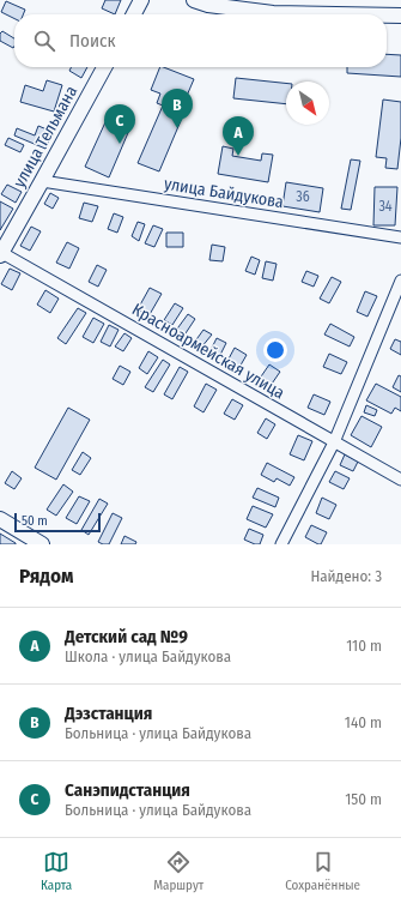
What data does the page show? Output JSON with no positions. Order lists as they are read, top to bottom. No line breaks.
{"streets":{"street":["улица Тельмана","улица Байдукова","Красноармейская улица"]},"crossings":[["улица Тельмана","улица Байдукова"],["улица Тельмана","Красноармейская улица"]],"house_numbers":["36","34"],"scale_bar":"50 m","north":"bottom right","page":{"search":"Поиск","pins":["B","C","A"],"scale":"50 m","heading":["Рядом","Найдено: 3"],"list":[{"mark":"A","name":"Детский сад №9","note":"Школа · улица Байдукова","value":"110 m"},{"mark":"B","name":"Дэзстанция","note":"Больница · улица Байдукова","value":"140 m"},{"mark":"C","name":"Санэпидстанция","note":"Больница · улица Байдукова","value":"150 m"}],"nav":["Карта","Маршрут","Сохранённые"]}}
